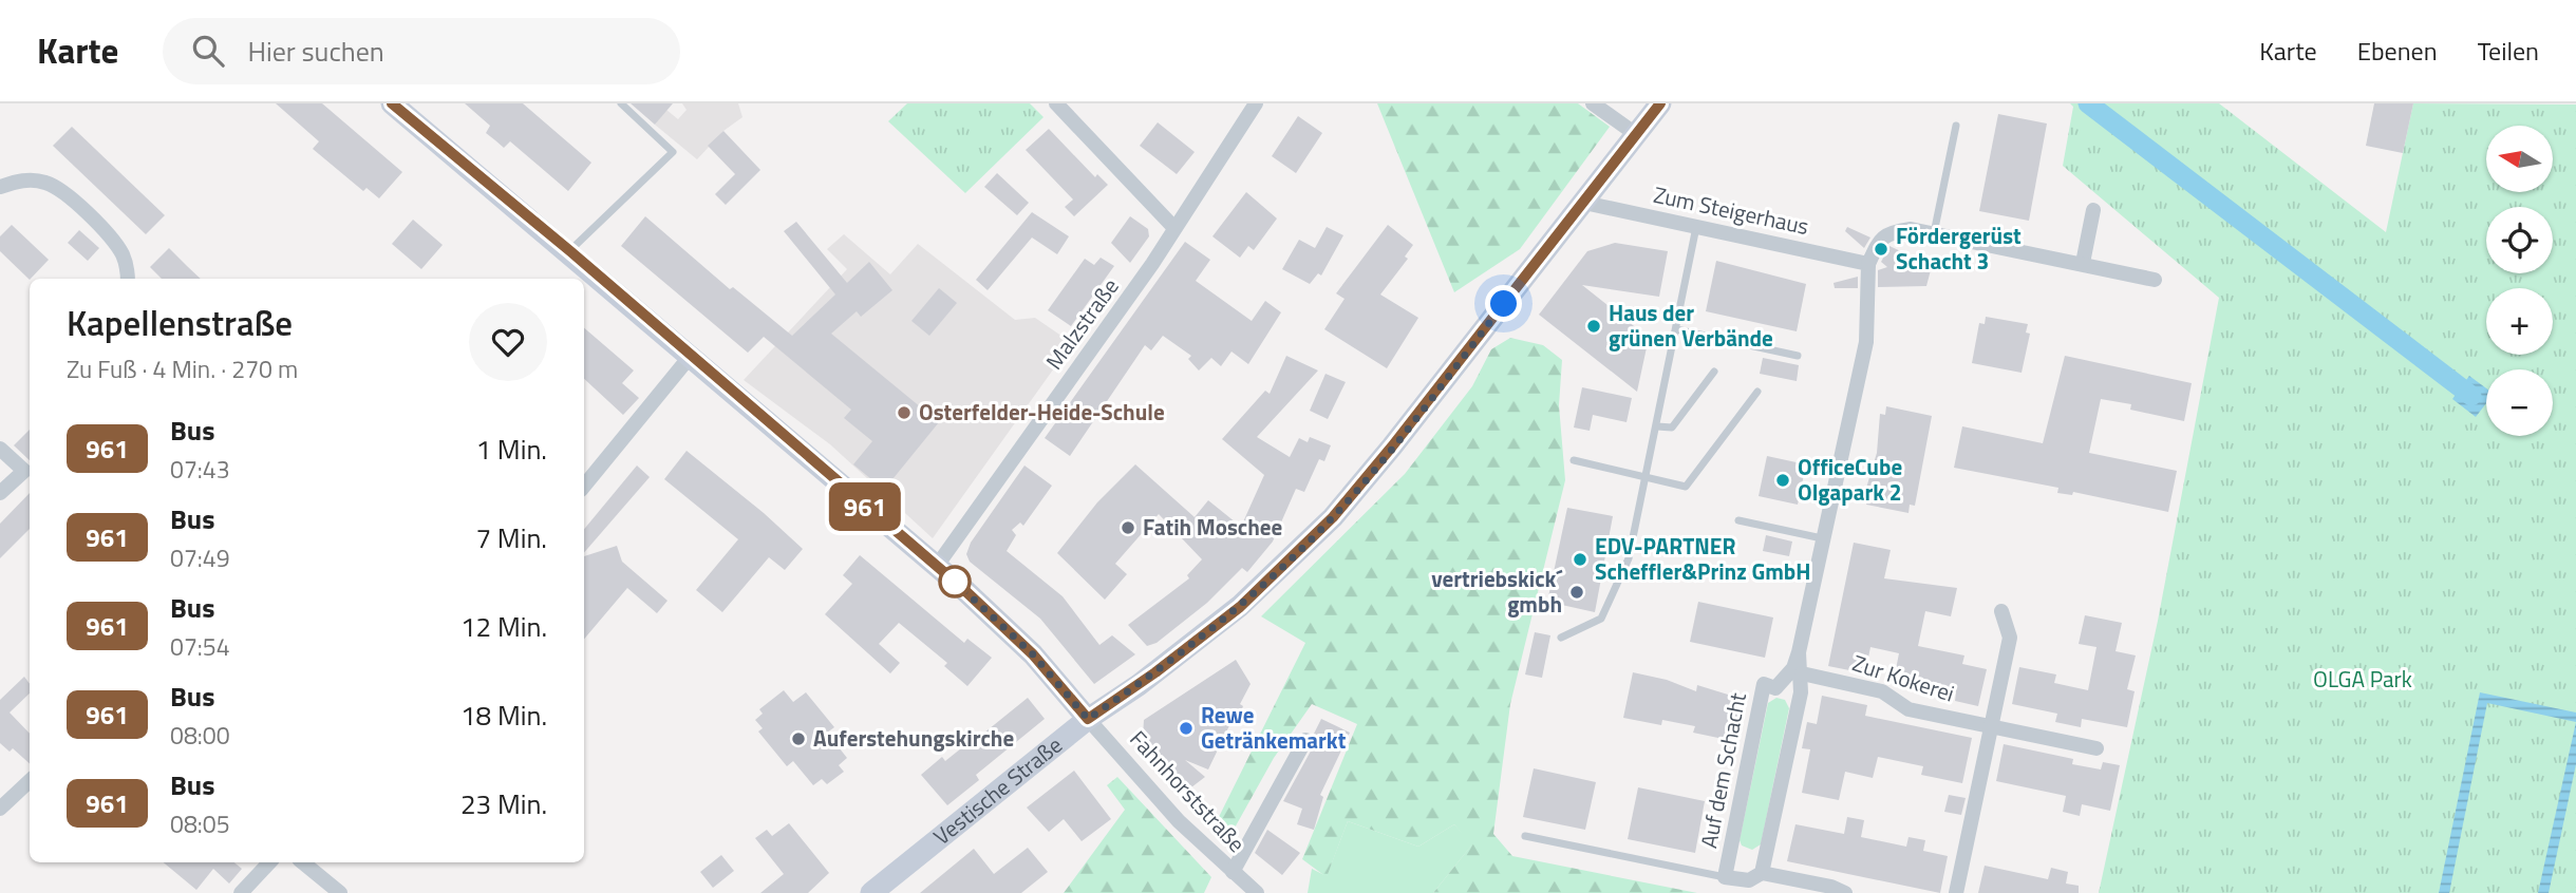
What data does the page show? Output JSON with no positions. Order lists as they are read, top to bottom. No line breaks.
{"streets":{"street":["Zum Steigerhaus","Malzstraße","Zur Kokerei","Auf dem Schacht","Vestische Straße","Fahnhorststraße"]},"crossings":[["Zum Steigerhaus","Auf dem Schacht"],["Zum Steigerhaus","Vestische Straße"],["Zur Kokerei","Auf dem Schacht"],["Vestische Straße","Fahnhorststraße"]],"parks":["OLGA Park"],"places":["Fördergerüst Schacht 3","Haus der grünen Verbände","Osterfelder-Heide-Schule","OfficeCube Olgapark 2","Fatih Moschee","EDV-PARTNER Scheffler&Prinz GmbH","vertriebskick´ gmbh","Rewe Getränkemarkt","Auferstehungskirche"],"lines":["bus line 961"],"north":"left","page":{"header":"Karte","search":"Hier suchen","nav":["Karte","Ebenen","Teilen"],"on_map":"961","map_buttons":["+","−"],"heading":["Kapellenstraße","Zu Fuß · 4 Min. · 270 m"],"list":[{"mark":"961","name":"Bus","note":"07:43","value":"1 Min."},{"mark":"961","name":"Bus","note":"07:49","value":"7 Min."},{"mark":"961","name":"Bus","note":"07:54","value":"12 Min."},{"mark":"961","name":"Bus","note":"08:00","value":"18 Min."},{"mark":"961","name":"Bus","note":"08:05","value":"23 Min."}]}}
